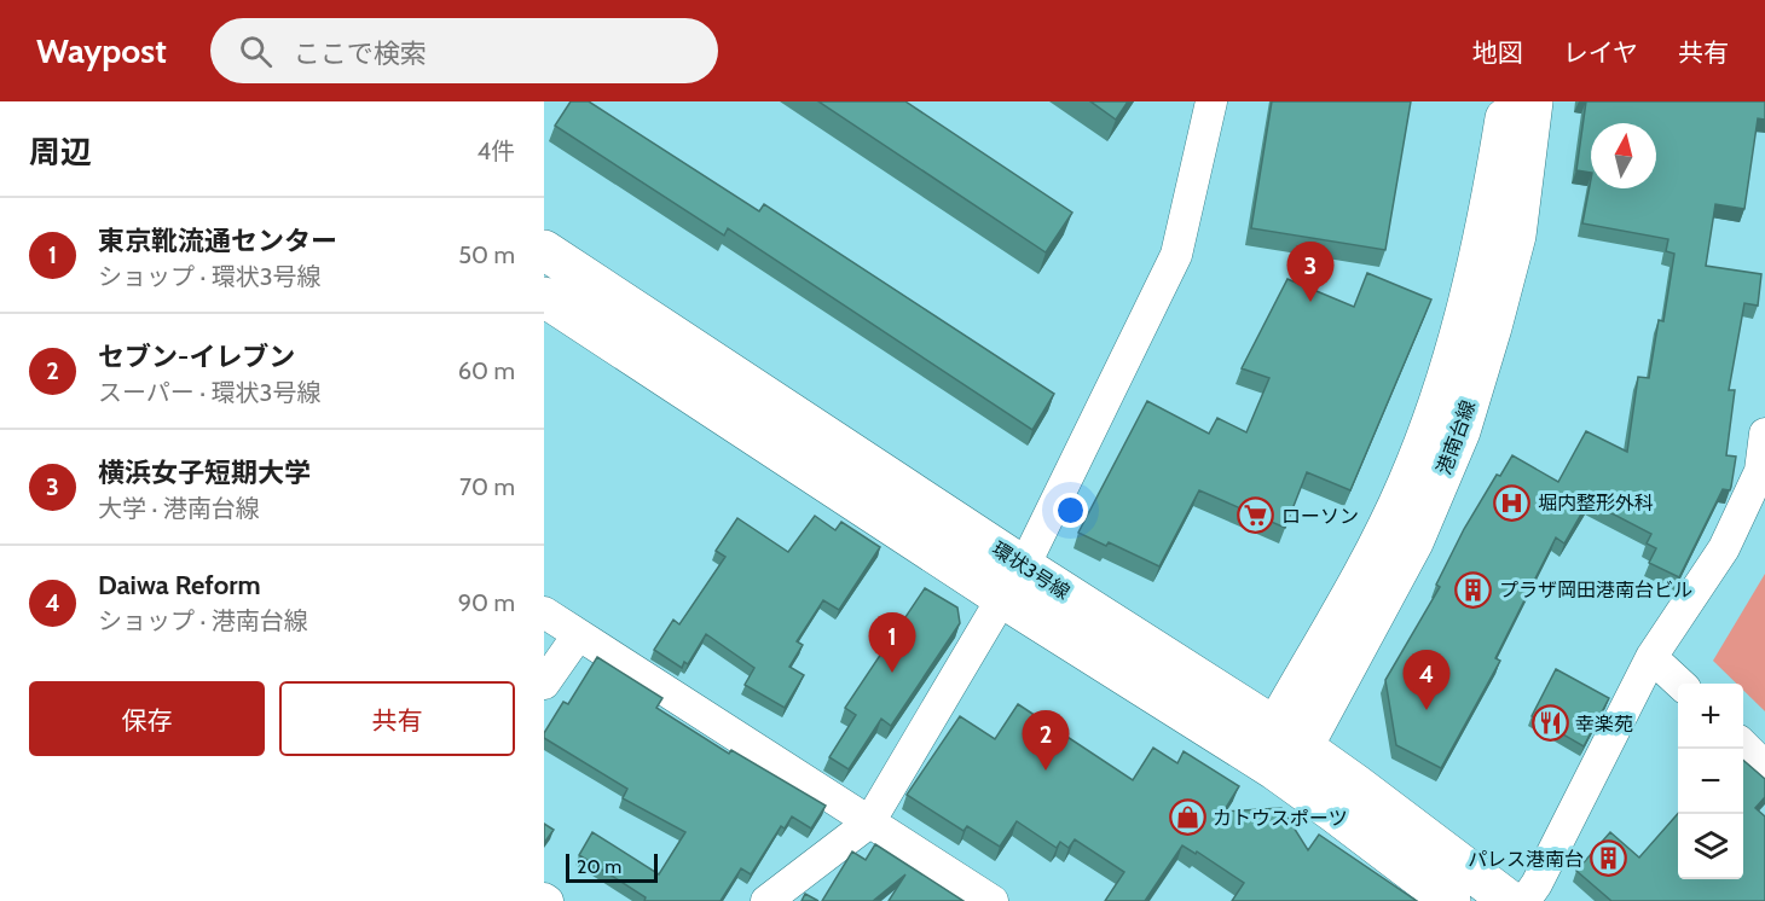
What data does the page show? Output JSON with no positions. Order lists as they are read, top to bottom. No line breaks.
{"streets":{"street":["港南台線","環状3号線"]},"crossings":[["港南台線","環状3号線"]],"places":{"hospital":["堀内整形外科"],"supermarket":["ローソン"],"building":["プラザ岡田港南台ビル","パレス港南台"],"restaurant":["幸楽苑"],"shop":["カトウスポーツ"]},"scale_bar":"20 m","north":"top","page":{"header":"Waypost","search":"ここで検索","nav":["地図","レイヤ","共有"],"heading":["周辺","4件"],"list":[{"mark":"1","name":"東京靴流通センター","note":"ショップ · 環状3号線","value":"50 m"},{"mark":"2","name":"セブン-イレブン","note":"スーパー · 環状3号線","value":"60 m"},{"mark":"3","name":"横浜女子短期大学","note":"大学 · 港南台線","value":"70 m"},{"mark":"4","name":"Daiwa Reform","note":"ショップ · 港南台線","value":"90 m"}],"pins":["3","1","4","2"],"buttons":["保存","共有"],"map_buttons":["+","−"],"scale":"20 m"}}
